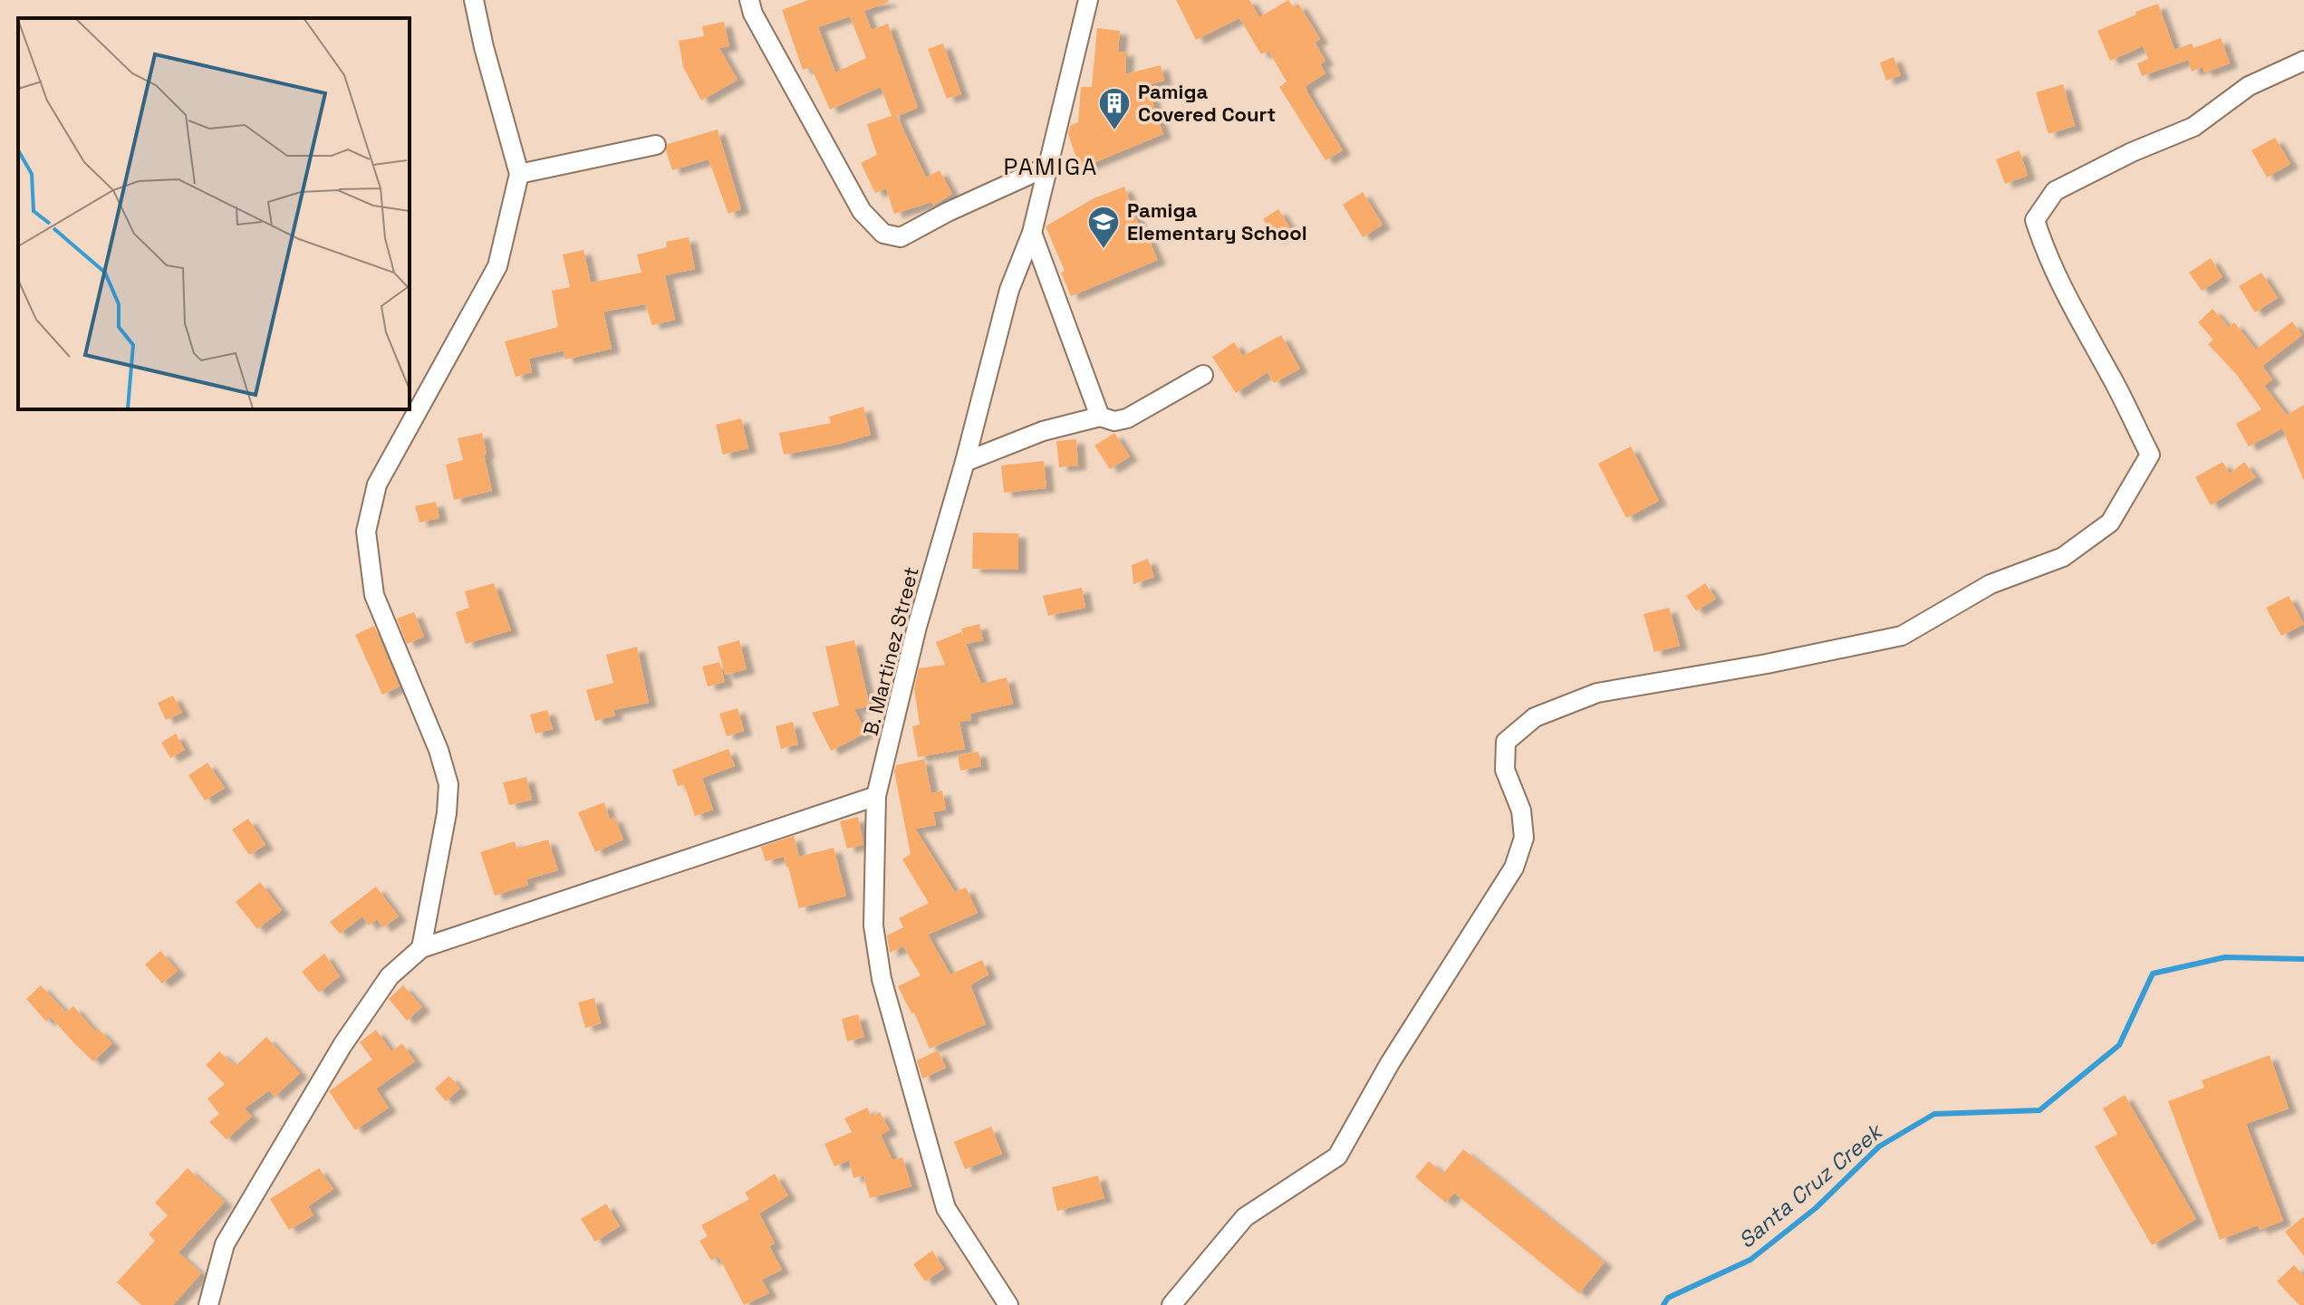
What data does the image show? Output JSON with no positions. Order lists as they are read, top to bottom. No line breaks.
{"streets":{"street":["B. Martinez Street"]},"districts":["PAMIGA"],"water":["Santa Cruz Creek"],"places":{"building":["Pamiga Covered Court"],"school or university":["Pamiga Elementary School"]}}
